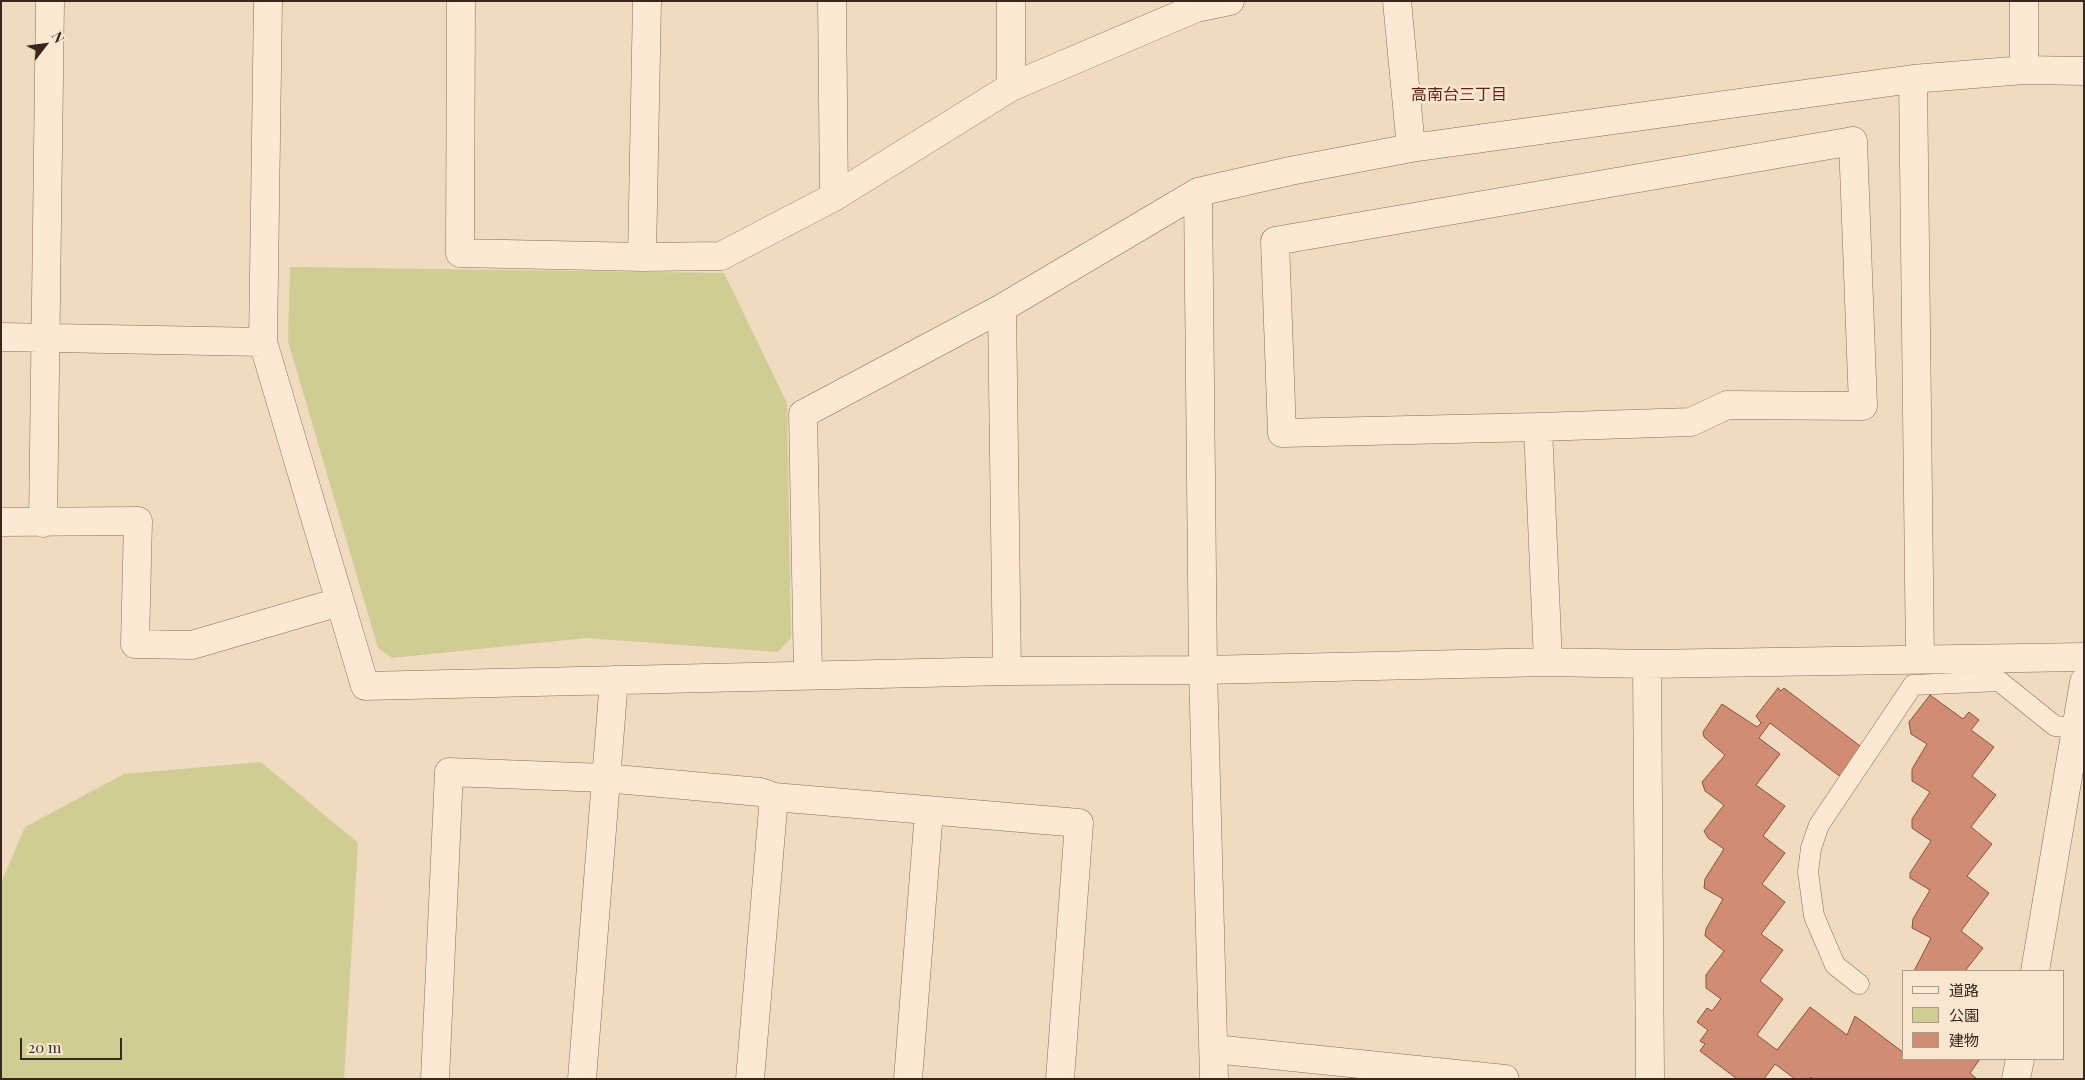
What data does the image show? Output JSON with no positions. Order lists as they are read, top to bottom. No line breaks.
{"districts":["高南台三丁目"],"legend":["道路","公園","建物"],"scale_bar":"20 m","north":"top right"}
